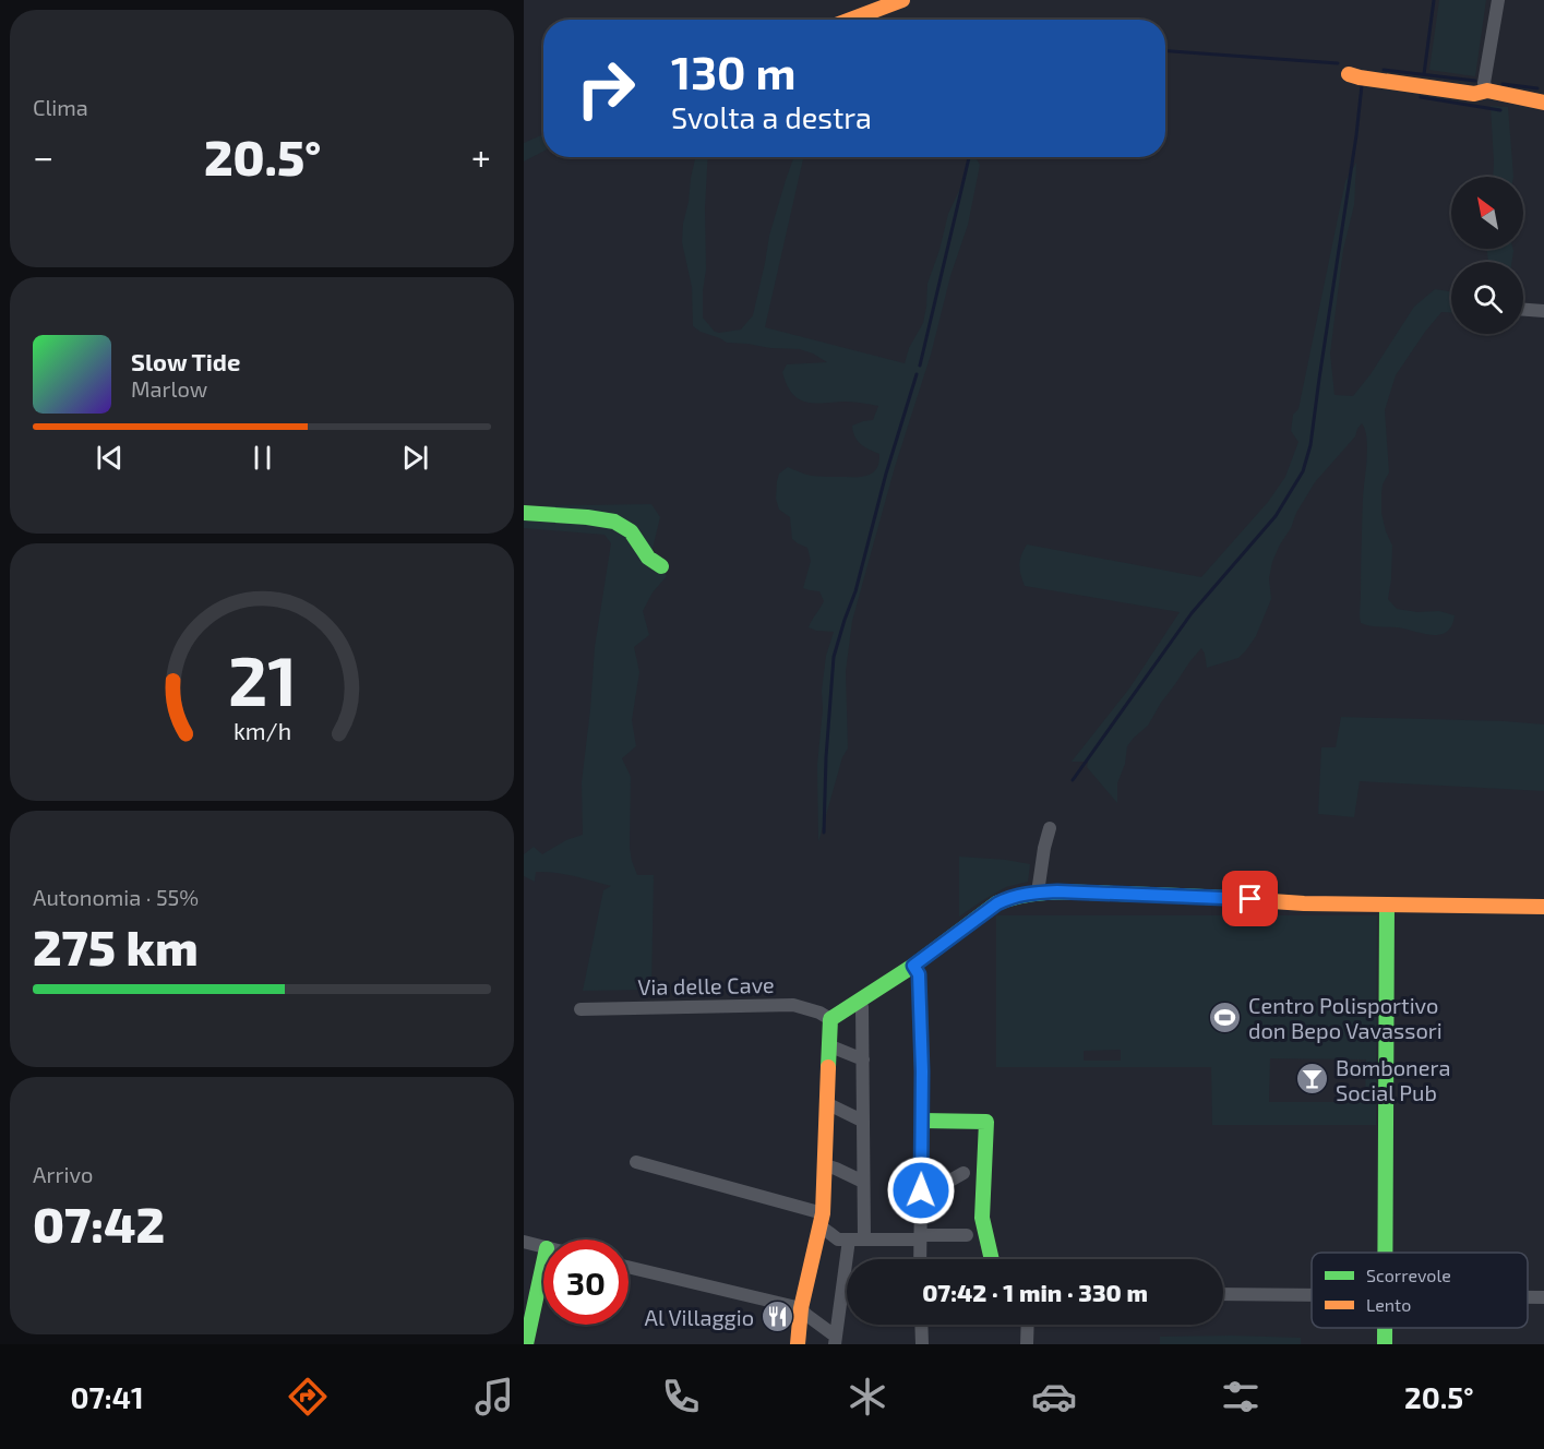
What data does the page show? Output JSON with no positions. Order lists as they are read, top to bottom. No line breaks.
{"streets":{"street":["Via delle Cave"]},"places":{"sports":["Centro Polisportivo don Bepo Vavassori"],"bar":["Bombonera Social Pub"],"restaurant":["Al Villaggio"]},"legend":["Scorrevole","Lento"],"north":"top left","page":{"tile":["Clima",["Autonomia · 55%","275 km"],["Arrivo","07:42"]],"turn":["130 m","Svolta a destra"],"heat":["−","20.5°","+"],"song":["Slow Tide","Marlow"],"limit":"30","trip":"07:42 · 1 min · 330 m","tabs":["07:41","20.5°"],"gauge":["21","km/h"]}}
